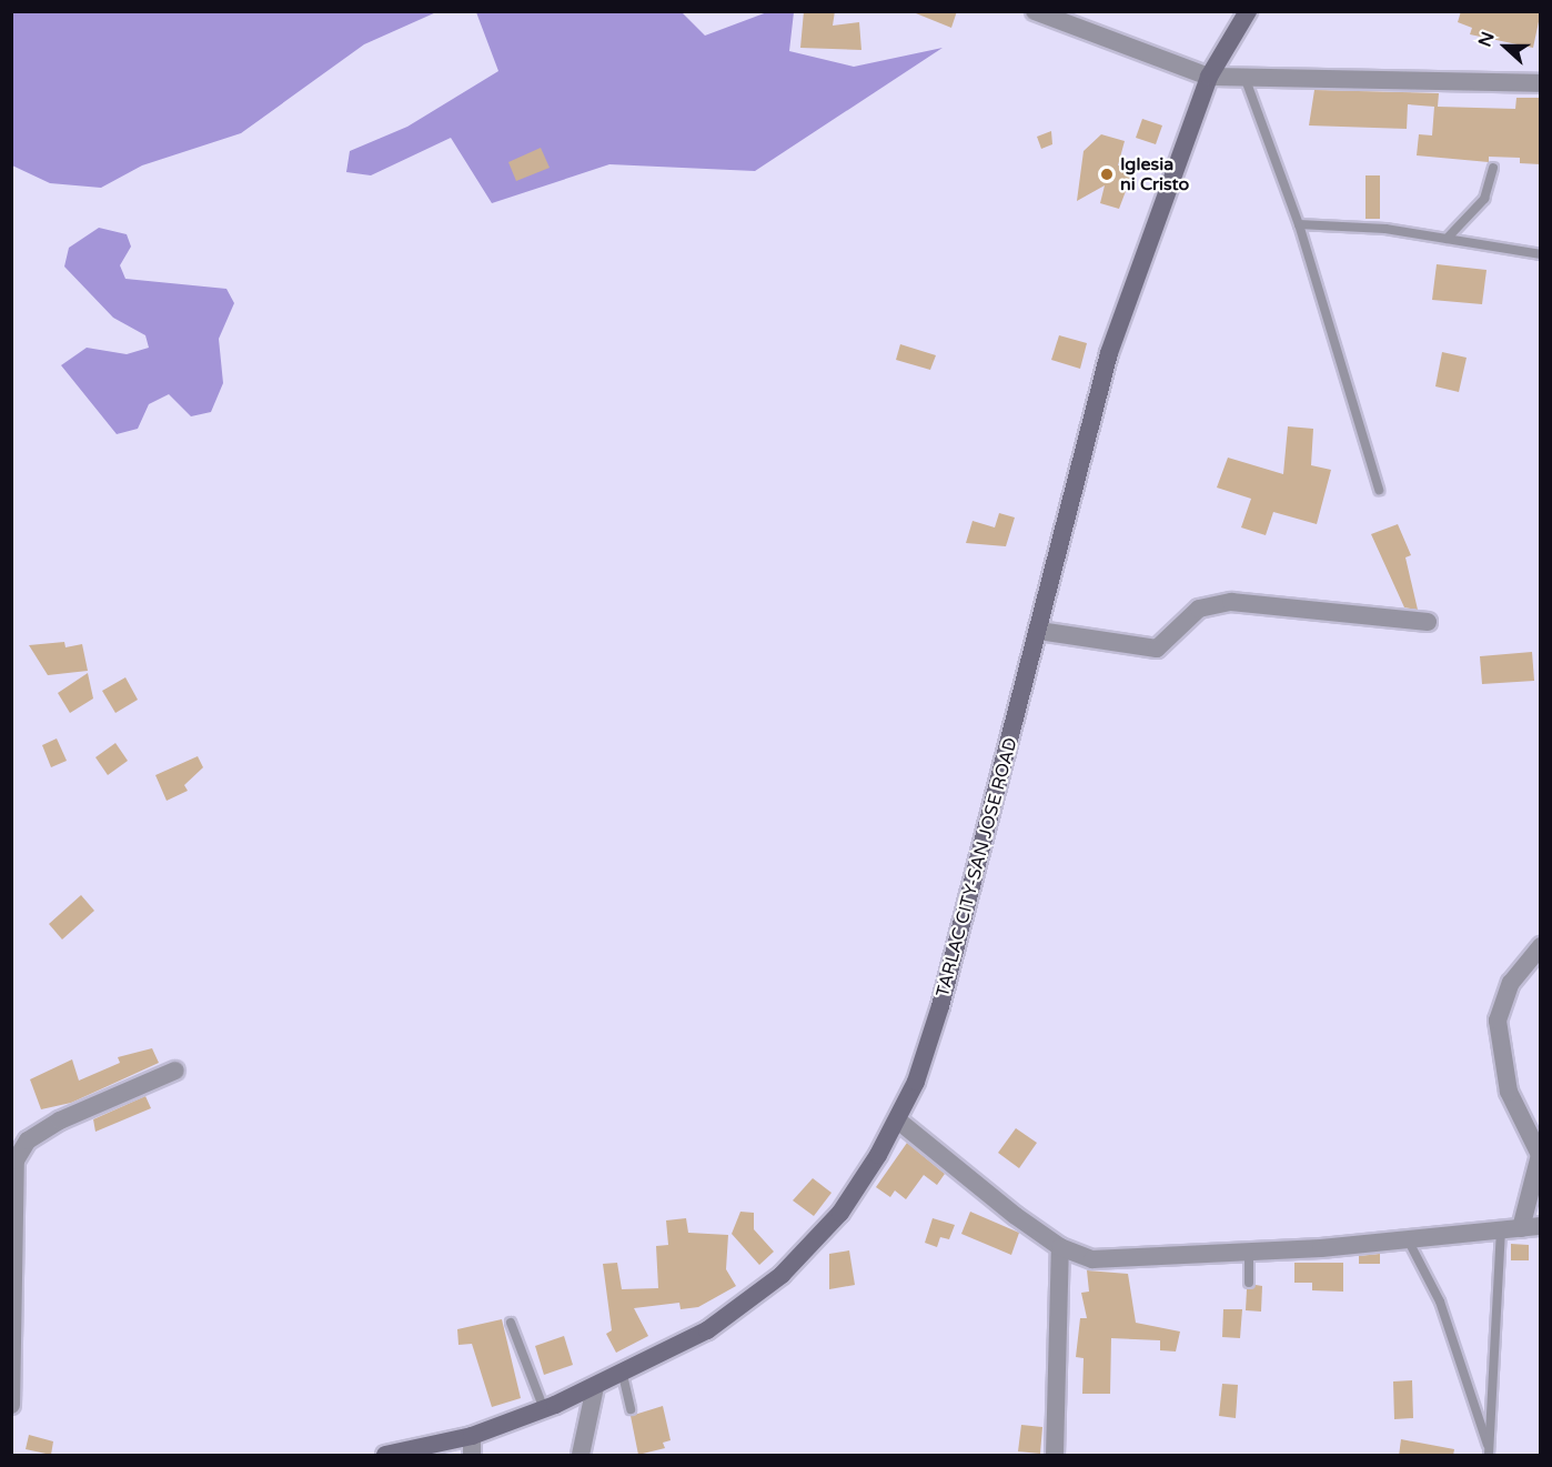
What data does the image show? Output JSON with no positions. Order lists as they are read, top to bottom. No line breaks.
{"streets":{"main road":["TARLAC CITY-SAN JOSE ROAD"]},"places":["Iglesia ni Cristo"],"north":"left"}
